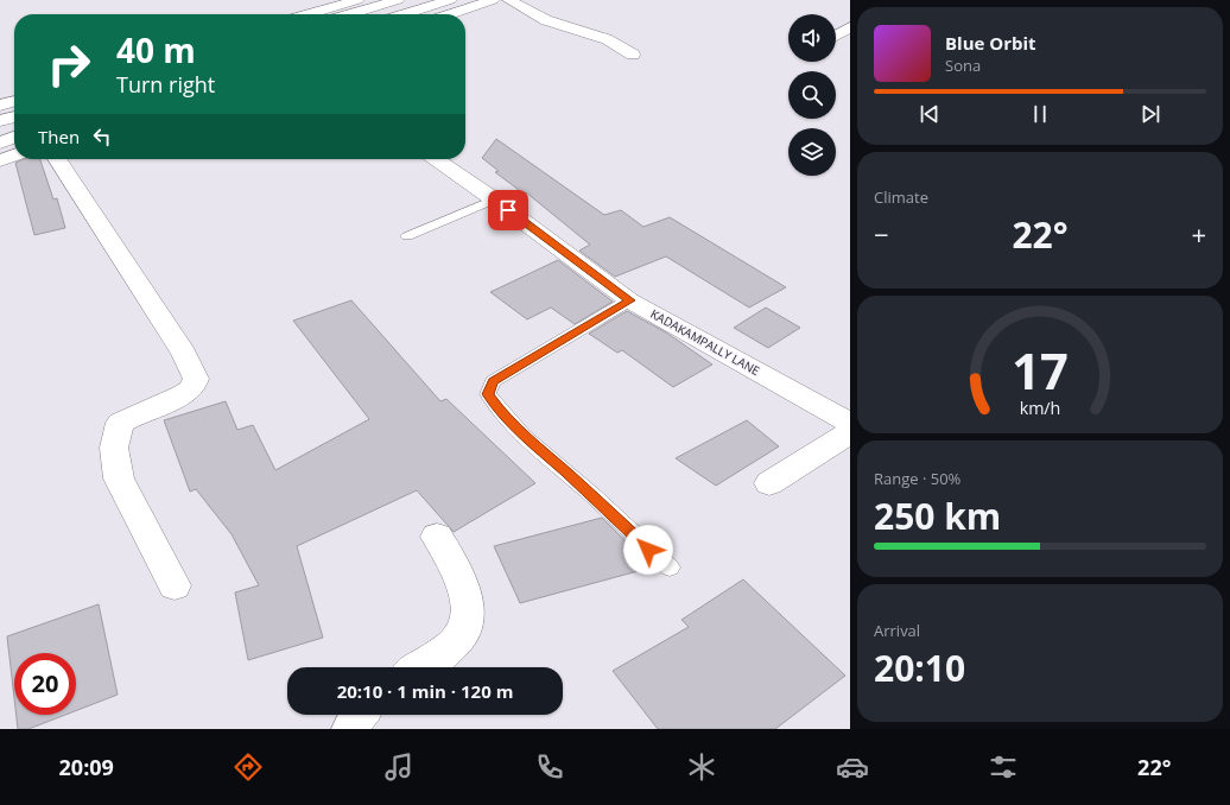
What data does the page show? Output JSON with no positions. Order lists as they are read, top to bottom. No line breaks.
{"streets":{"main road":["KADAKAMPALLY LANE"]},"page":{"turn":["40 m","Turn right"],"song":["Blue Orbit","Sona"],"then":"Then","tile":["Climate",["Range · 50%","250 km"],["Arrival","20:10"]],"heat":["−","22°","+"],"limit":"20","trip":"20:10 · 1 min · 120 m","tabs":["20:09","22°"],"gauge":["17","km/h"]}}
